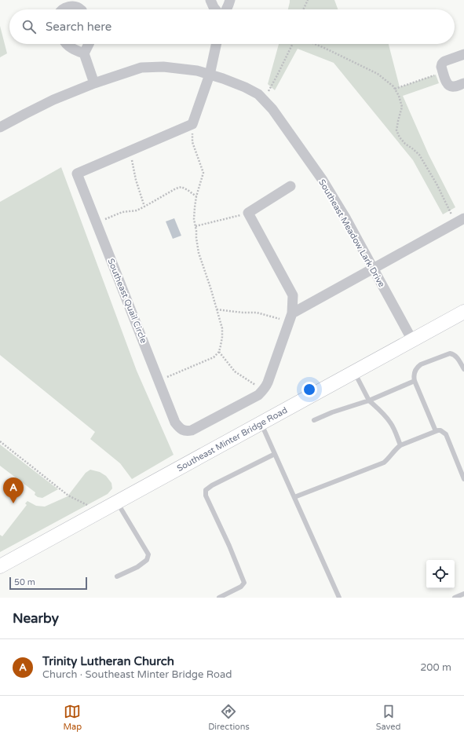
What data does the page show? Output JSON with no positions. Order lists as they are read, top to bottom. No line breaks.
{"streets":{"main road":["Southeast Minter Bridge Road"],"street":["Southeast Meadow Lark Drive","Southeast Quail Circle"]},"crossings":[["Southeast Meadow Lark Drive","Southeast Minter Bridge Road"]],"scale_bar":"50 m","page":{"search":"Search here","pins":"A","scale":"50 m","heading":"Nearby","list":[{"mark":"A","name":"Trinity Lutheran Church","note":"Church · Southeast Minter Bridge Road","value":"200 m"}],"nav":["Map","Directions","Saved"]}}
